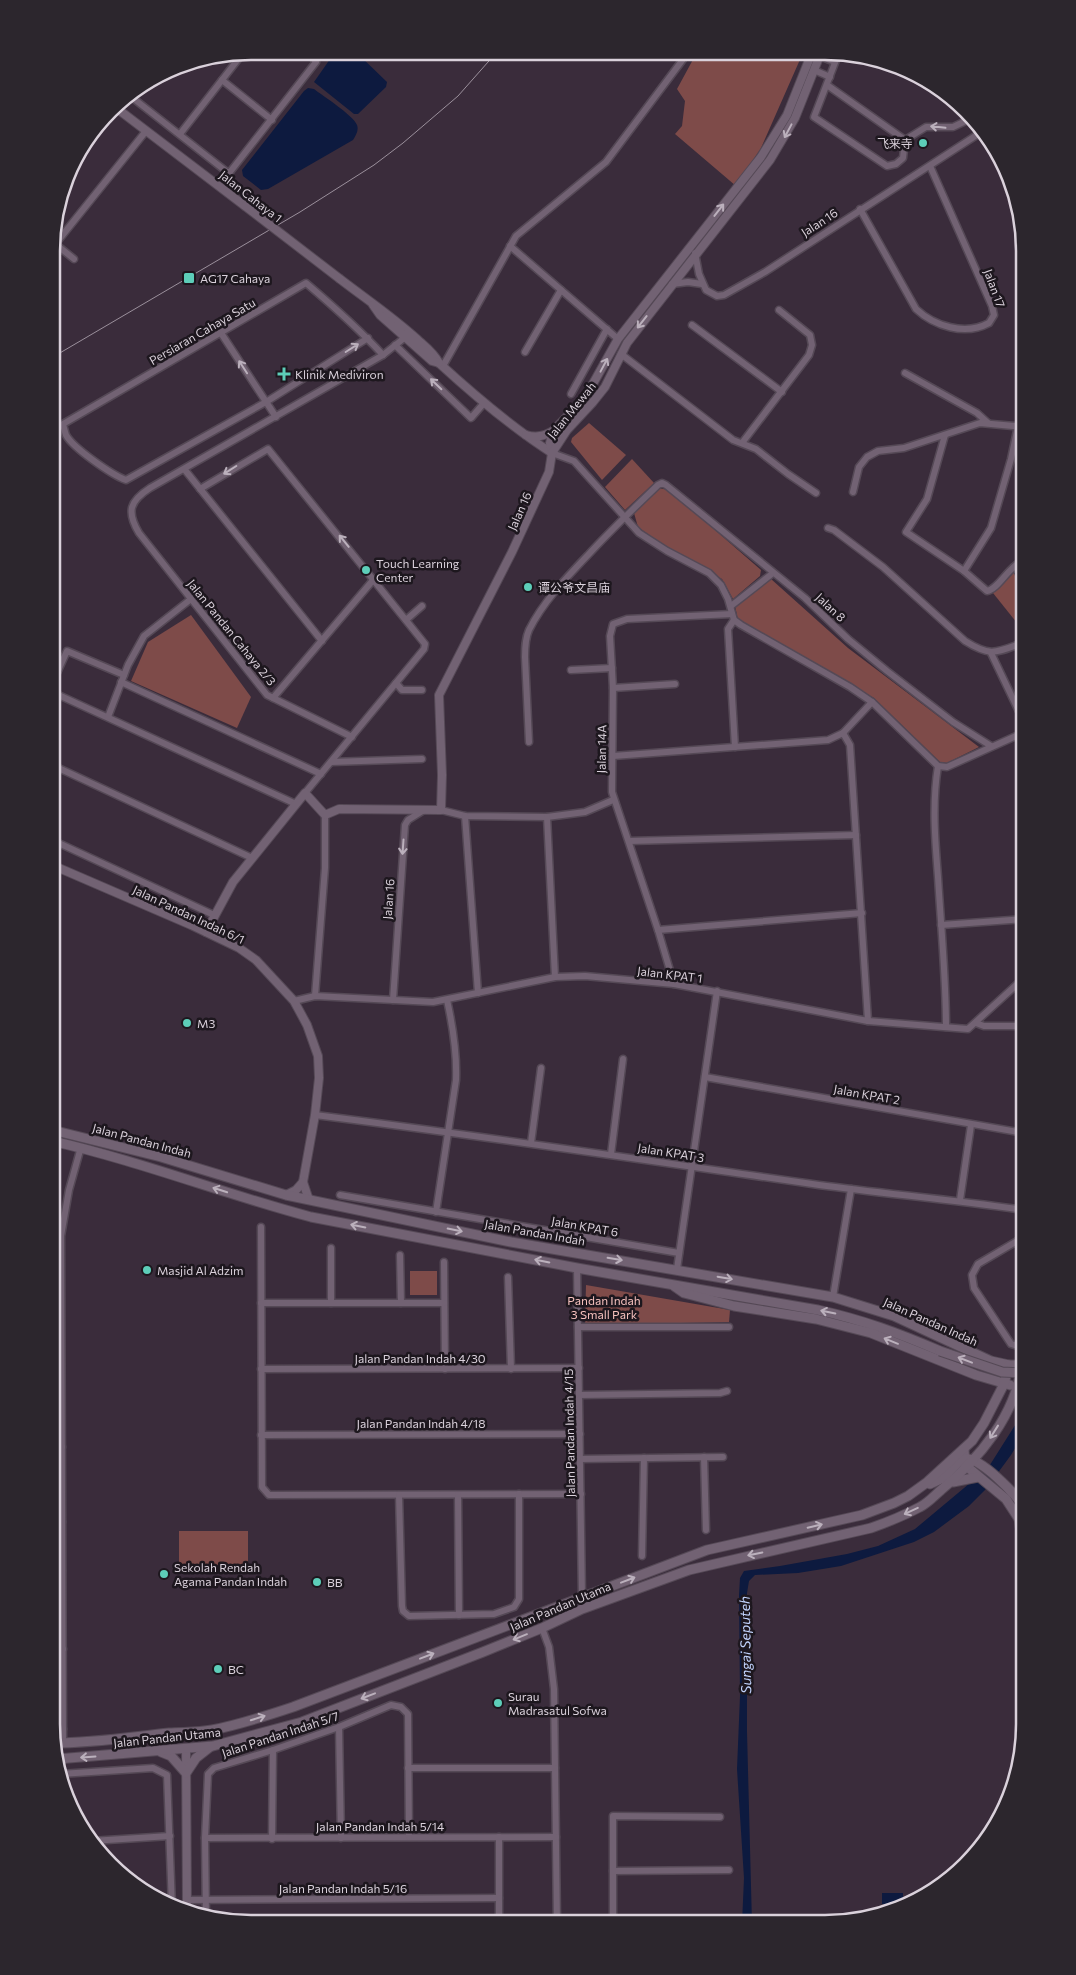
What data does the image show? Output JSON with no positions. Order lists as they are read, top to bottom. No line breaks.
{"streets":{"main road":["Jalan Pandan Indah","Jalan Pandan Utama"],"street":["Jalan Cahaya 1","Jalan 16","Jalan 17","Persiaran Cahaya Satu","Jalan Mewah","Jalan 8","Jalan Pandan Cahaya 2/3","Jalan 14A","Jalan Pandan Indah 6/1","Jalan KPAT 1","Jalan KPAT 2","Jalan KPAT 3","Jalan KPAT 6","Jalan Pandan Indah 4/30","Jalan Pandan Indah 4/18","Jalan Pandan Indah 4/15","Jalan Pandan Indah 5/7","Jalan Pandan Indah 5/14","Jalan Pandan Indah 5/16"]},"crossings":[["Jalan Cahaya 1","Jalan 16"],["Jalan Cahaya 1","Jalan Mewah"],["Jalan 16","Jalan 17"],["Jalan 16","Jalan Mewah"],["Jalan 16","Jalan KPAT 1"],["Jalan 14A","Jalan KPAT 1"],["Jalan Pandan Indah 6/1","Jalan KPAT 1"],["Jalan Pandan Indah 6/1","Jalan Pandan Indah"],["Jalan Pandan Indah 6/1","Jalan KPAT 3"],["Jalan Pandan Indah","Jalan Pandan Indah 4/15"],["Jalan Pandan Indah","Jalan Pandan Utama"],["Jalan Pandan Indah 4/30","Jalan Pandan Indah 4/15"],["Jalan Pandan Indah 4/18","Jalan Pandan Indah 4/15"],["Jalan Pandan Indah 4/15","Jalan Pandan Utama"],["Jalan Pandan Indah 5/7","Jalan Pandan Indah 5/14"],["Jalan Pandan Indah 5/7","Jalan Pandan Indah 5/16"]],"water":["Sungai Seputeh"],"parks":["Pandan Indah 3 Small Park"],"places":{"other":["飞来寺","Touch Learning Center","谭公爷文昌庙","M3","Masjid Al Adzim","Sekolah Rendah Agama Pandan Indah","BB","BC","Surau Madrasatul Sofwa"],"transit":["AG17 Cahaya"],"health":["Klinik Mediviron"]}}
